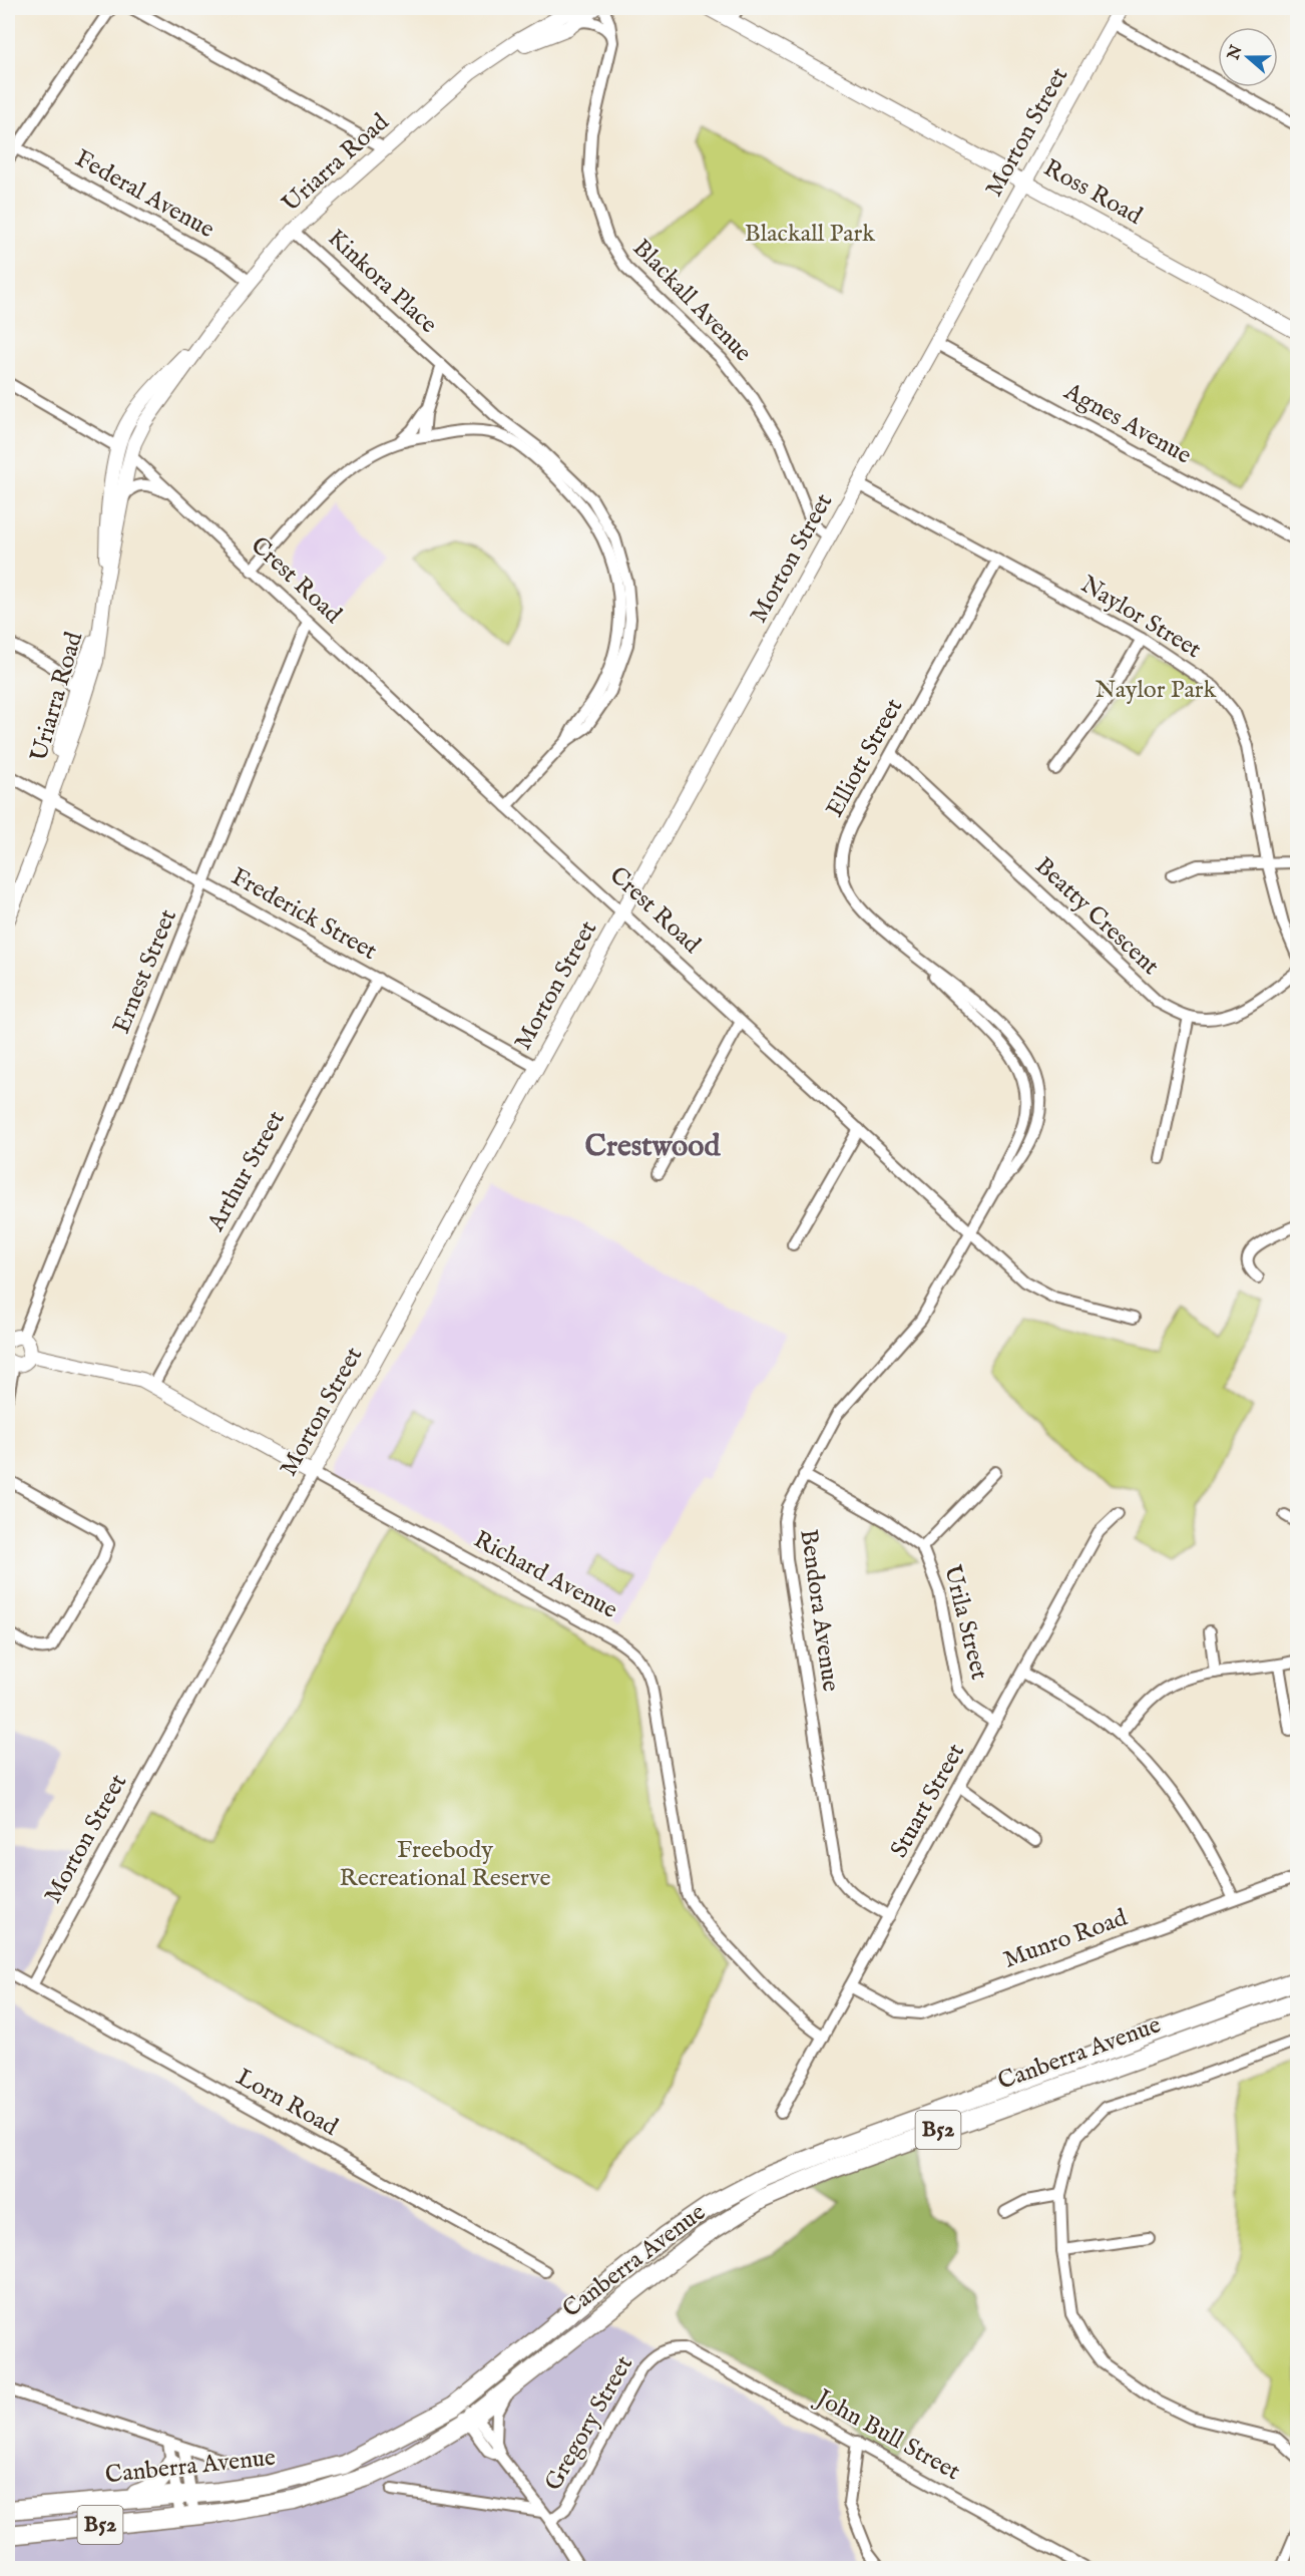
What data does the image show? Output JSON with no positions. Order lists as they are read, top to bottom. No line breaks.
{"streets":{"highway":["Canberra Avenue","B52"],"street":["Morton Street","Uriarra Road","Ross Road","Federal Avenue","Kinkora Place","Blackall Avenue","Agnes Avenue","Crest Road","Naylor Street","Elliott Street","Frederick Street","Beatty Crescent","Ernest Street","Arthur Street","Richard Avenue","Bendora Avenue","Urila Street","Stuart Street","Munro Road","Lorn Road","Gregory Street","John Bull Street"]},"crossings":[["Morton Street","Ross Road"],["Morton Street","Blackall Avenue"],["Morton Street","Agnes Avenue"],["Morton Street","Crest Road"],["Morton Street","Naylor Street"],["Morton Street","Frederick Street"],["Morton Street","Richard Avenue"],["Morton Street","Lorn Road"],["Uriarra Road","Federal Avenue"],["Uriarra Road","Kinkora Place"],["Uriarra Road","Crest Road"],["Uriarra Road","Frederick Street"],["Kinkora Place","Crest Road"],["Crest Road","Elliott Street"],["Crest Road","Ernest Street"],["Crest Road","Bendora Avenue"],["Naylor Street","Elliott Street"],["Elliott Street","Beatty Crescent"],["Elliott Street","Bendora Avenue"],["Frederick Street","Ernest Street"],["Frederick Street","Arthur Street"],["Arthur Street","Richard Avenue"],["Richard Avenue","Stuart Street"],["Bendora Avenue","Urila Street"],["Bendora Avenue","Stuart Street"],["Urila Street","Stuart Street"],["Stuart Street","Munro Road"],["Gregory Street","John Bull Street"]],"districts":["Crestwood"],"parks":["Blackall Park","Naylor Park","Freebody Recreational Reserve"],"north":"left"}
